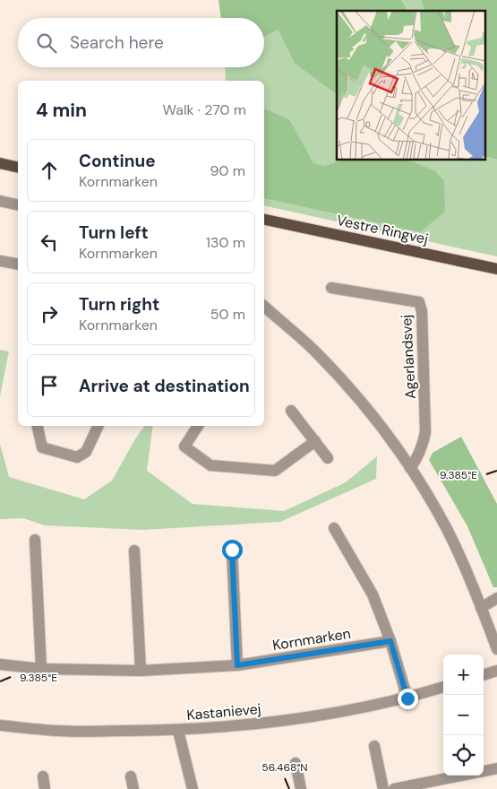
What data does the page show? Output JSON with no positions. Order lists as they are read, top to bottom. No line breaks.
{"streets":{"main road":["Vestre Ringvej"],"street":["Agerlandsvej","Kornmarken","Kastanievej"]},"page":{"search":"Search here","heading":["4 min","Walk · 270 m"],"list":[["Continue","Kornmarken","90 m"],["Turn left","Kornmarken","130 m"],["Turn right","Kornmarken","50 m"],"Arrive at destination"],"map_buttons":["+","−"]},"coordinates":["9.385°E","56.468°N"]}
